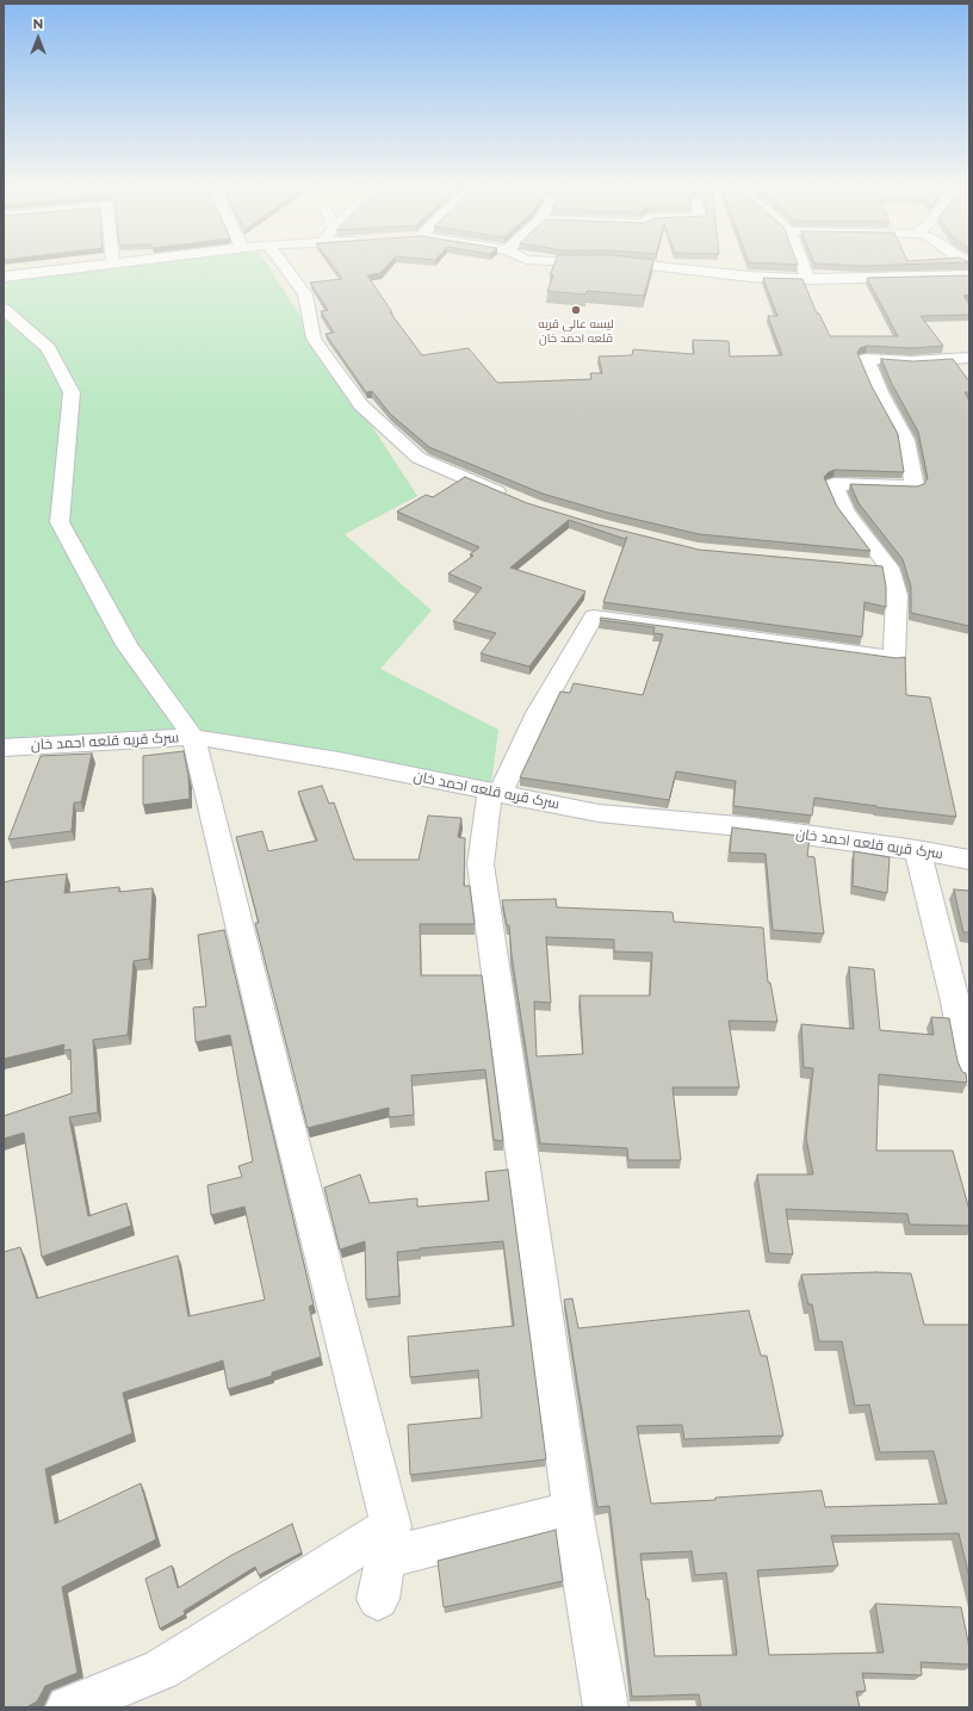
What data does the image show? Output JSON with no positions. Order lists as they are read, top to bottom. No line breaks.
{"streets":{"street":["سرک قریه قلعه احمد خان"]},"places":["لیسه عالی قریه قلعه احمد خان"],"north":"top"}
